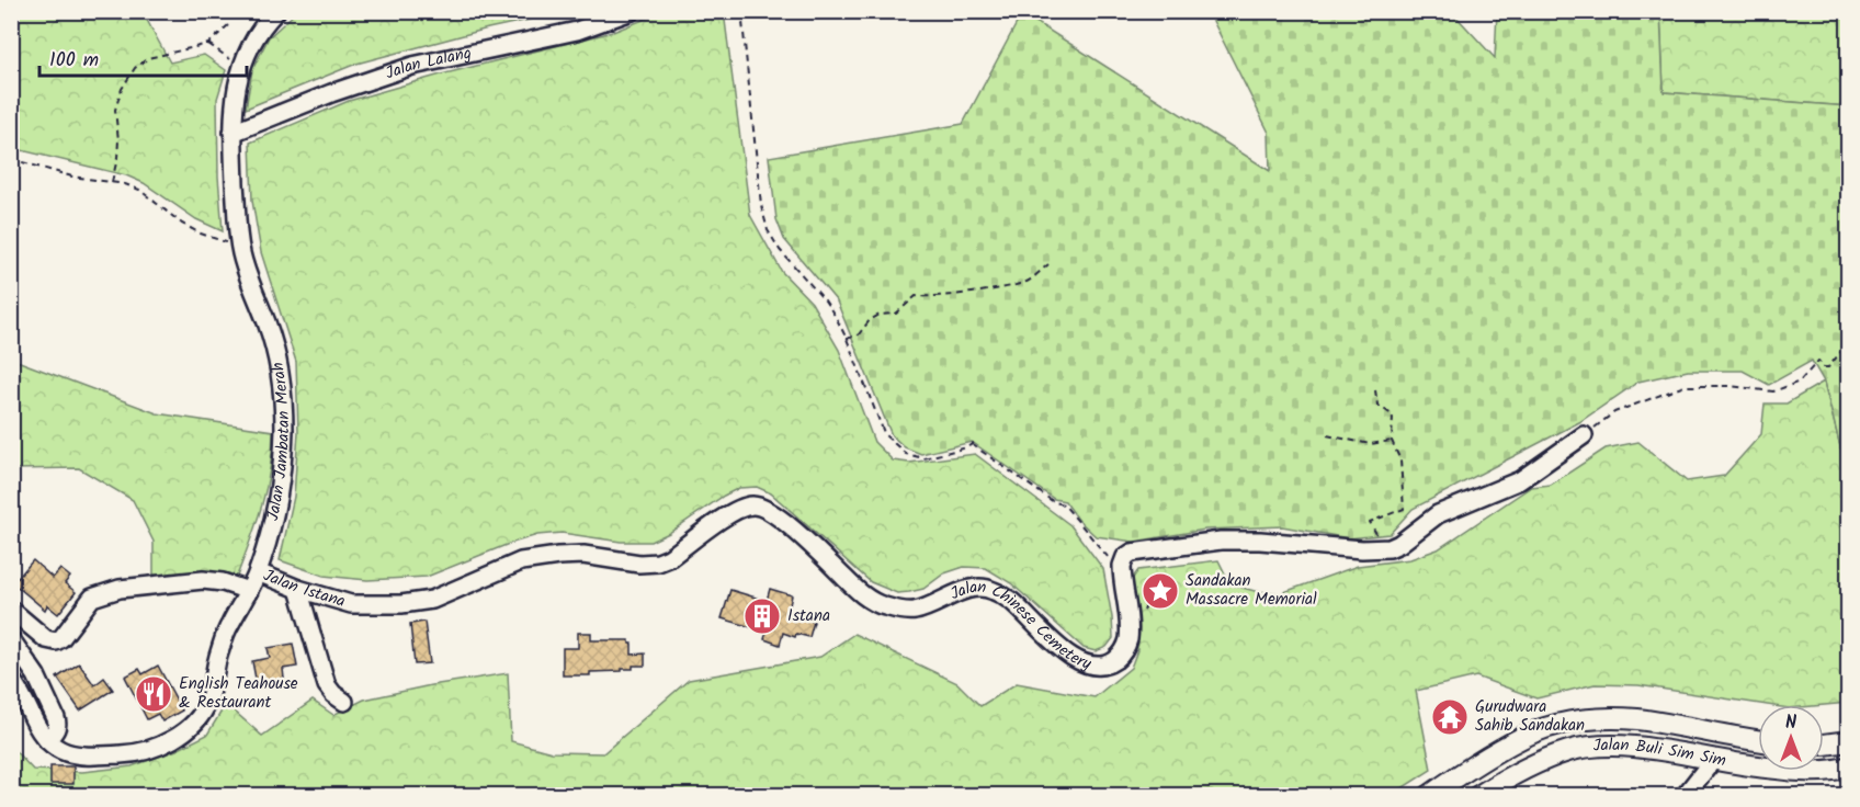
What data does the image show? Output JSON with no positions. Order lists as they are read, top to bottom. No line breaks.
{"streets":{"main road":["Jalan Buli Sim Sim"],"street":["Jalan Lalang","Jalan Jambatan Merah","Jalan Istana","Jalan Chinese Cemetery"]},"crossings":[["Jalan Lalang","Jalan Jambatan Merah"],["Jalan Jambatan Merah","Jalan Istana"],["Jalan Istana","Jalan Chinese Cemetery"]],"places":{"place":["Sandakan Massacre Memorial"],"building":["Istana"],"restaurant":["English Teahouse & Restaurant"],"temple":["Gurudwara Sahib Sandakan"]},"scale_bar":"100 m","north":"top"}
